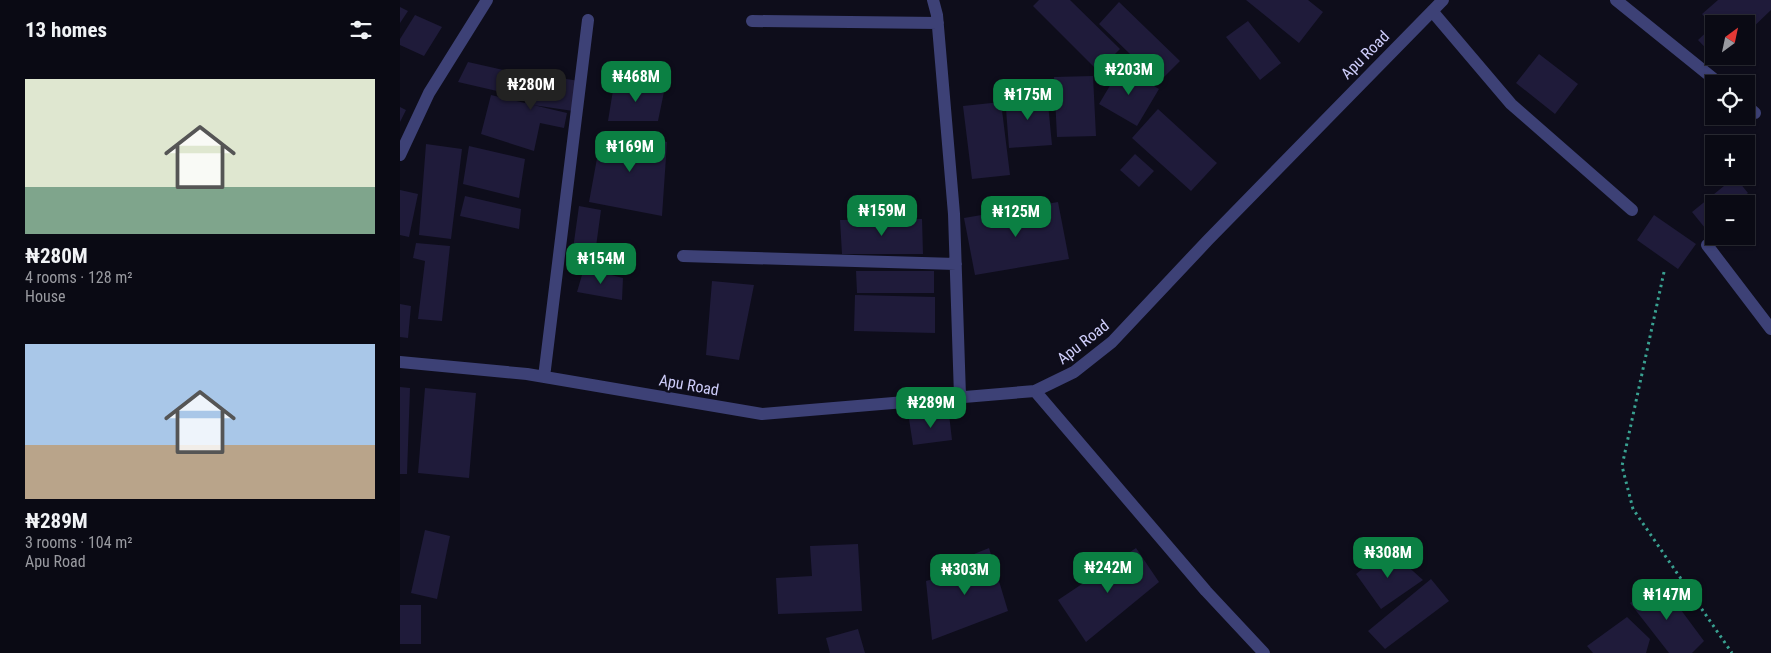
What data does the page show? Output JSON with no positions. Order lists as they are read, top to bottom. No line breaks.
{"streets":{"street":["Apu Road"]},"north":"top right","page":{"heading":"13 homes","map_buttons":["+","−"],"price":["₦203M","₦468M","₦280M","₦175M","₦169M","₦159M","₦125M","₦154M","₦289M","₦308M","₦242M","₦303M","₦147M"],"list":[{"name":"₦280M","note":"4 rooms · 128 m² · House"},{"name":"₦289M","note":"3 rooms · 104 m² · Apu Road"}]}}
